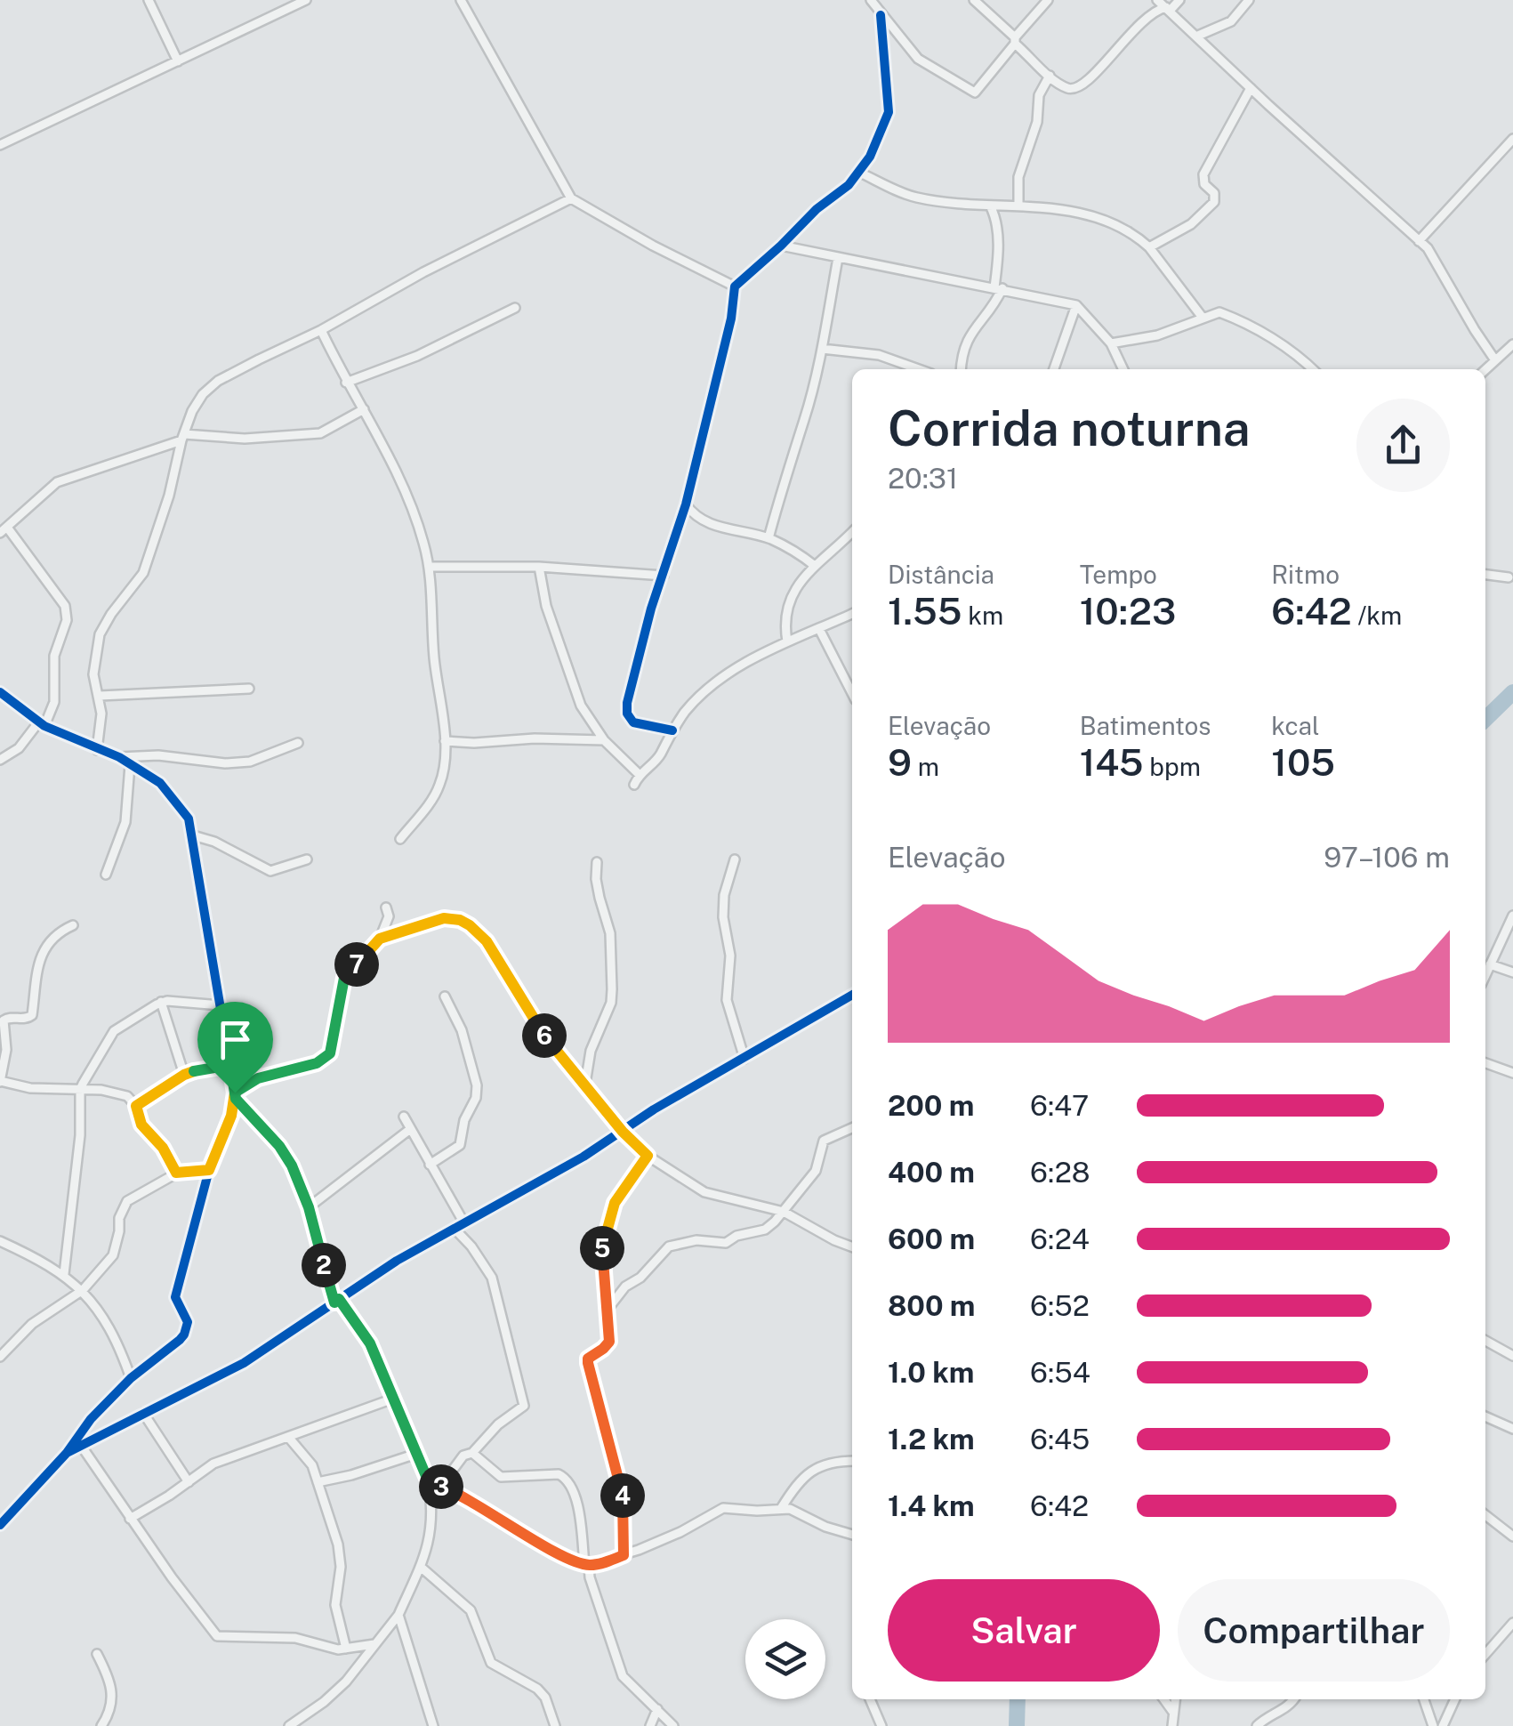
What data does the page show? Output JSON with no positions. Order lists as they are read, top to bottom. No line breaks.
{"page":{"heading":["Corrida noturna","20:31"],"stats":[["Distância","1.55 km"],["Tempo","10:23"],["Ritmo","6:42 /km"],["Elevação","9 m"],["Batimentos","145 bpm"],["kcal","105"]],"chart":["Elevação","97–106 m"],"pins":["7","6","5","2","3","4"],"list":[{"name":"200 m","note":"6:47"},{"name":"400 m","note":"6:28"},{"name":"600 m","note":"6:24"},{"name":"800 m","note":"6:52"},{"name":"1.0 km","note":"6:54"},{"name":"1.2 km","note":"6:45"},{"name":"1.4 km","note":"6:42"}],"buttons":["Salvar","Compartilhar"]}}
